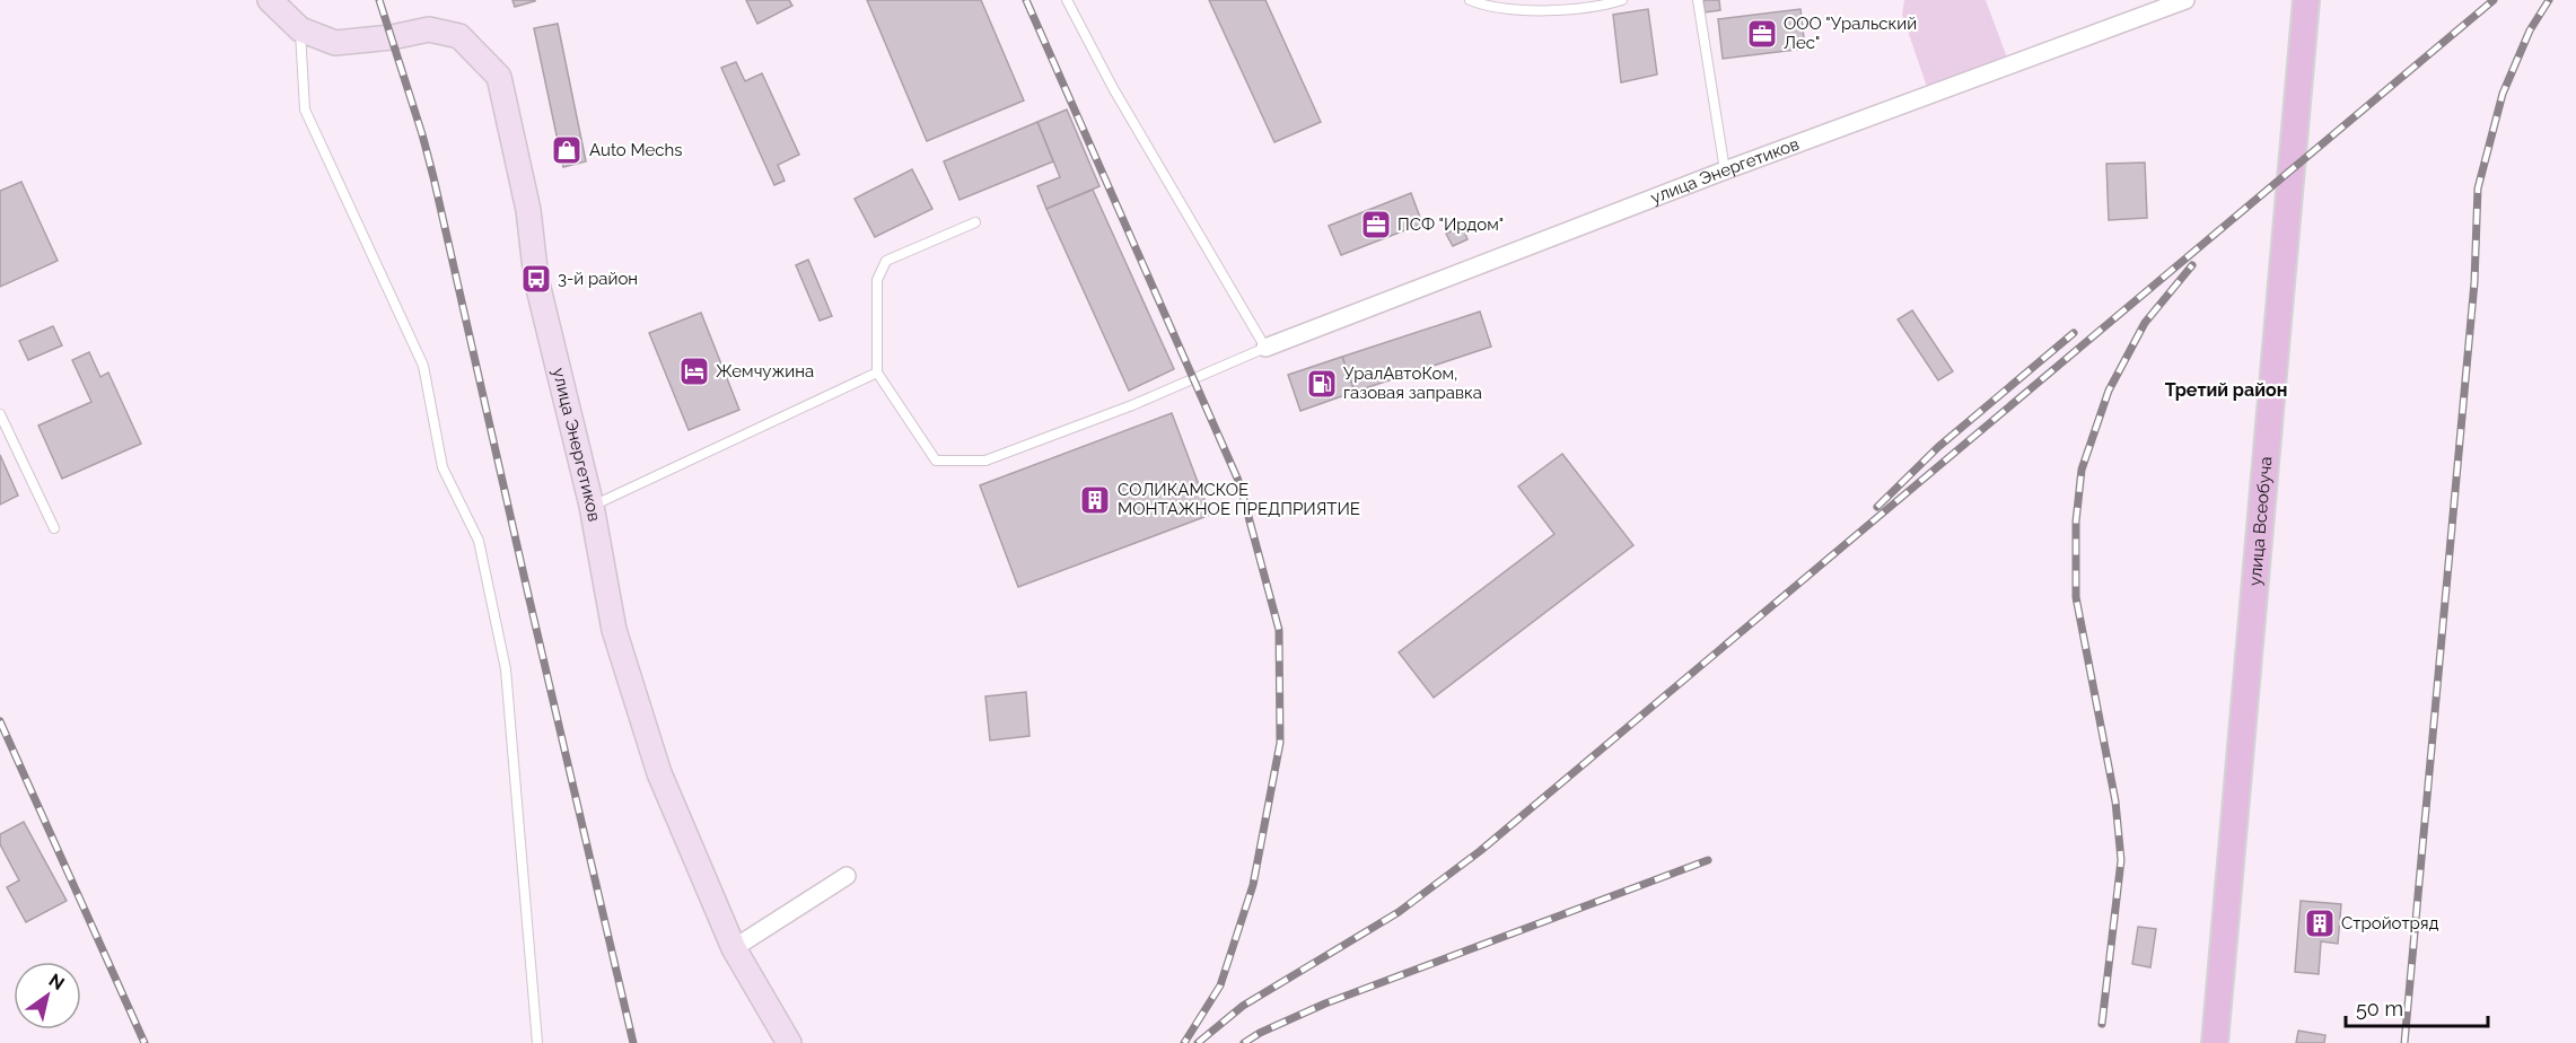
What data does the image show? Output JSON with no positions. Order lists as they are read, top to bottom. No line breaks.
{"streets":{"main road":["улица Всеобуча"],"street":["улица Энергетиков"]},"districts":["Третий район"],"places":{"office":["ООО \"Уральский Лес\"","ПСФ \"Ирдом\""],"shop":["Auto Mechs"],"bus stop":["3-й район"],"hotel":["Жемчужина"],"fuel station":["УралАвтоКом, газовая заправка"],"building":["СОЛИКАМСКОЕ МОНТАЖНОЕ ПРЕДПРИЯТИЕ","Стройотряд"]},"scale_bar":"50 m","north":"top right"}
